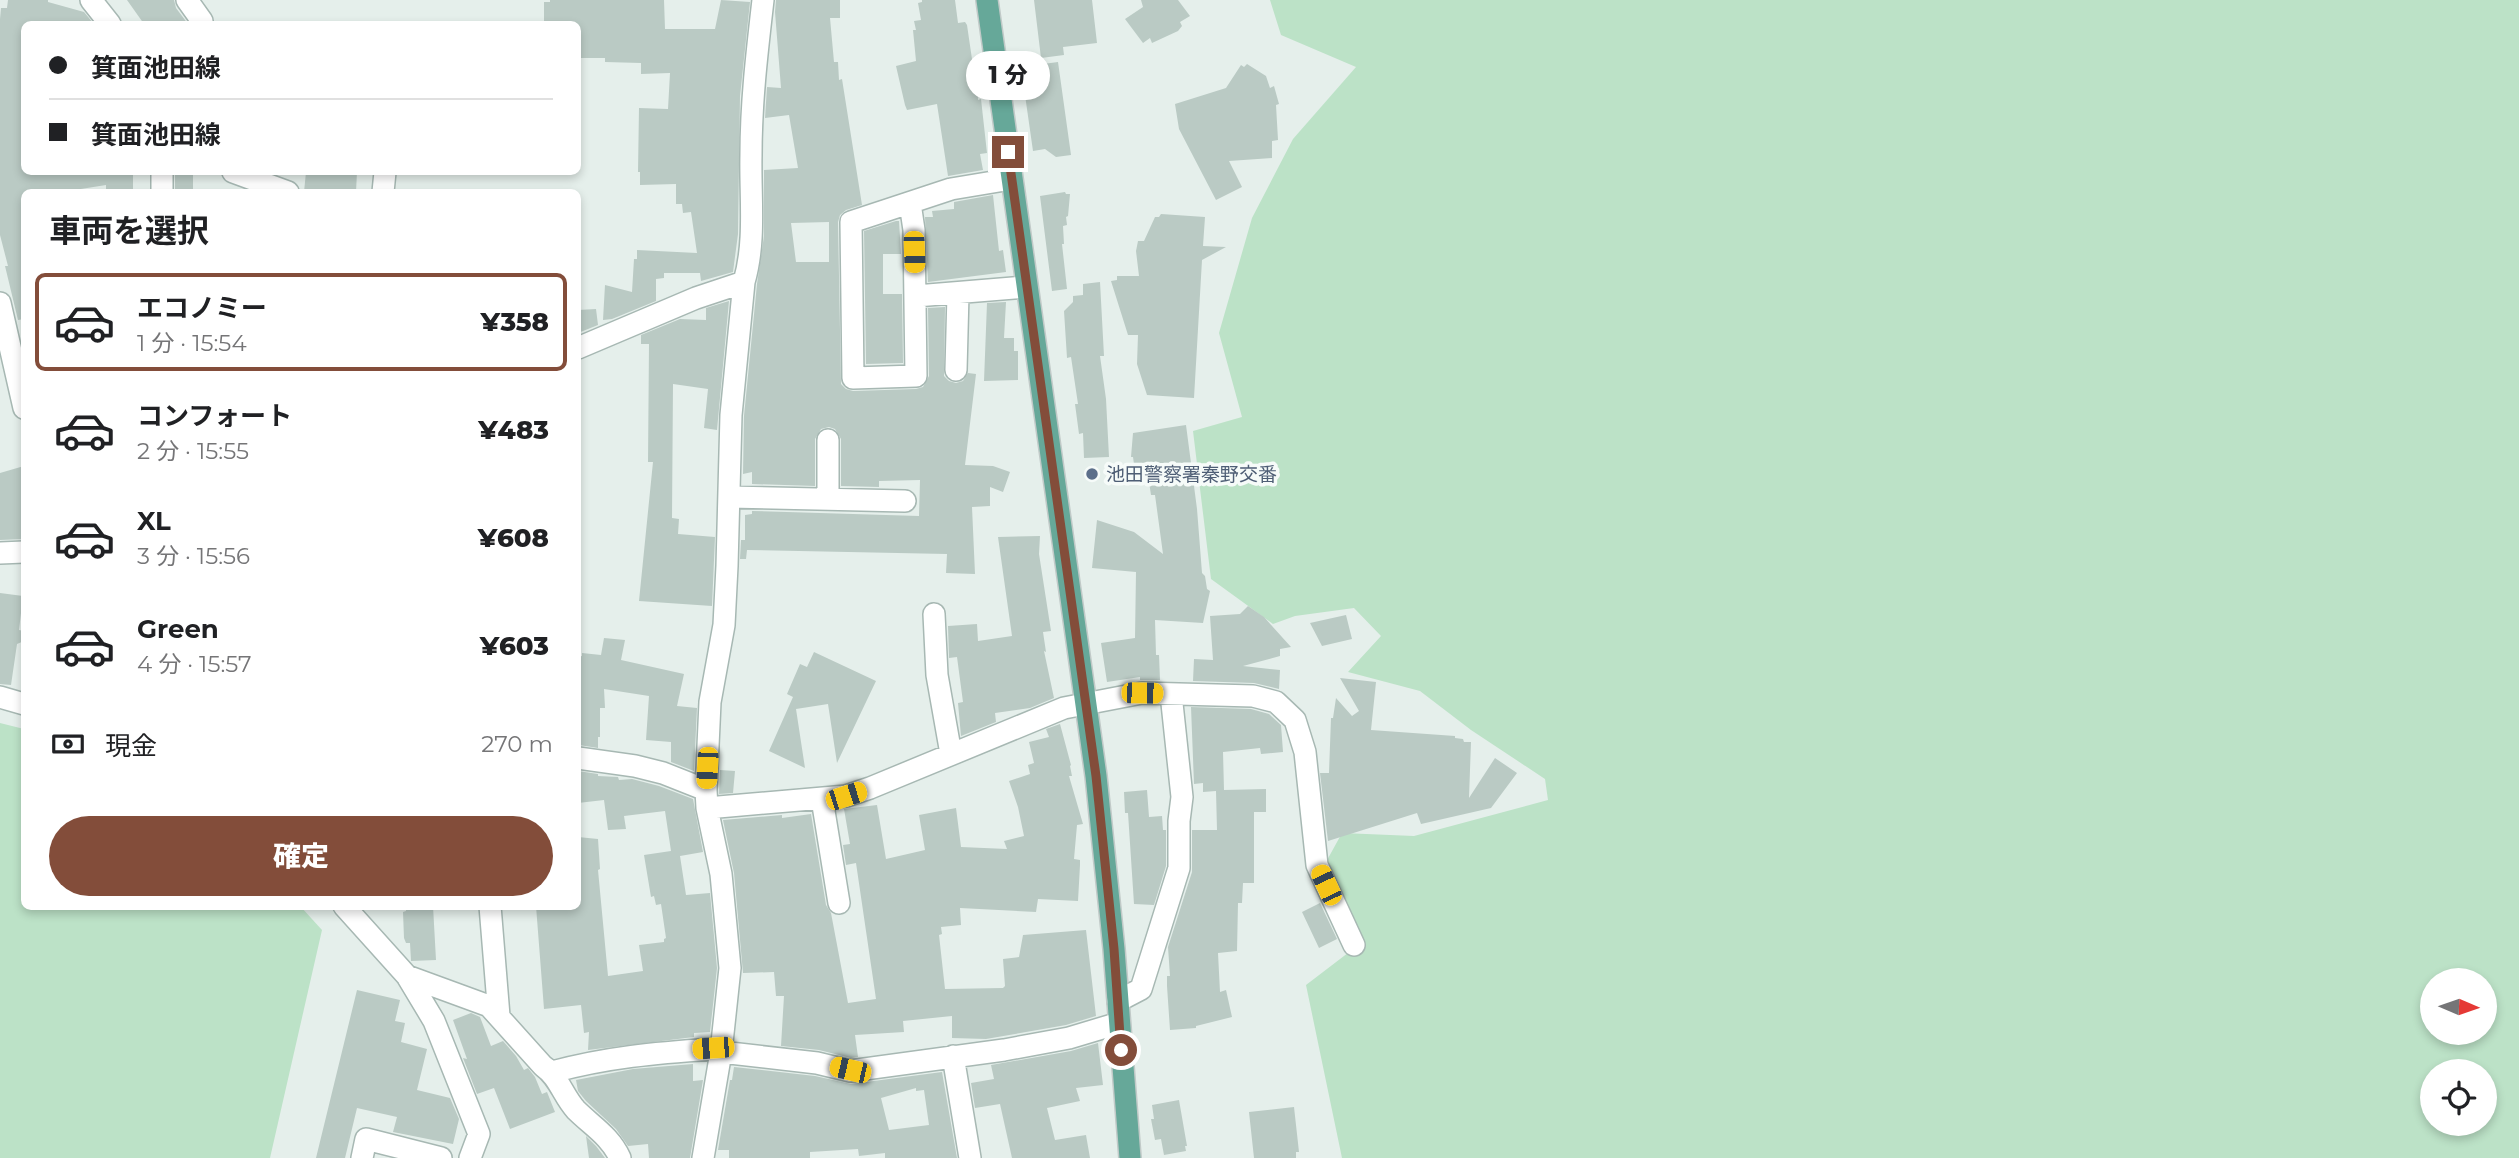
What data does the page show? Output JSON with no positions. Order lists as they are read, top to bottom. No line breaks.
{"places":["池田警察署秦野交番"],"north":"right","page":{"banner":["箕面池田線","箕面池田線"],"bubble":"1 分","heading":"車両を選択","list":[{"name":"エコノミー","note":"1 分 · 15:54","value":"¥358"},{"name":"コンフォート","note":"2 分 · 15:55","value":"¥483"},{"name":"XL","note":"3 分 · 15:56","value":"¥608"},{"name":"Green","note":"4 分 · 15:57","value":"¥603"}],"pay":["現金","270 m"],"buttons":"確定"}}
